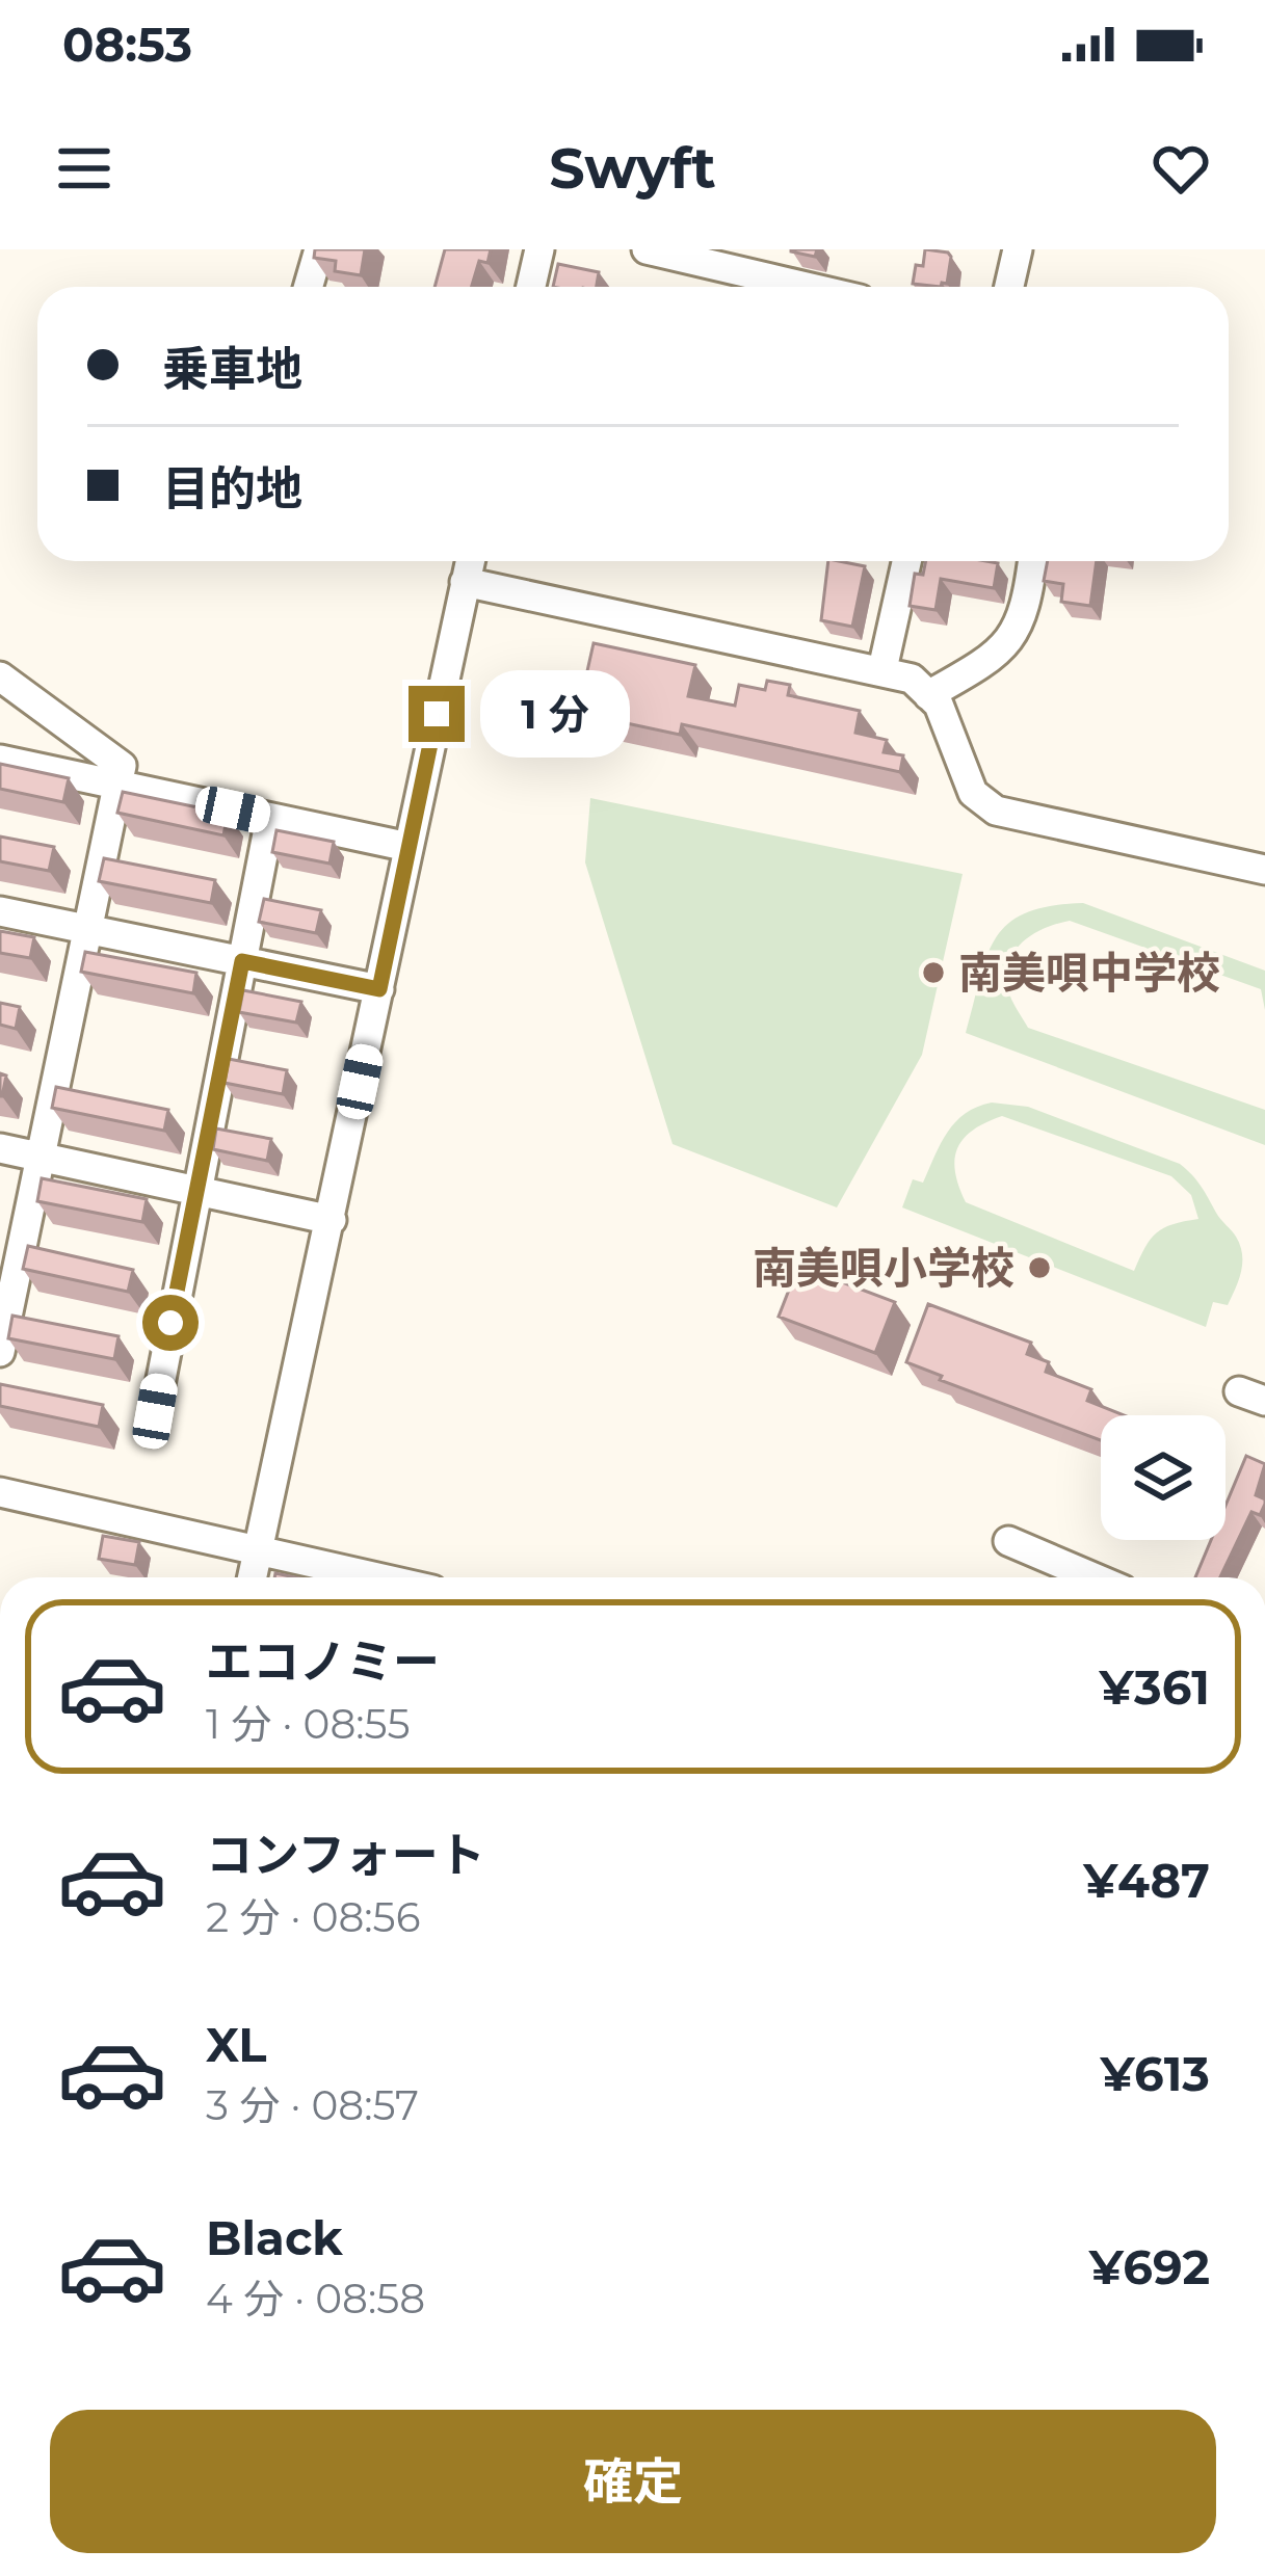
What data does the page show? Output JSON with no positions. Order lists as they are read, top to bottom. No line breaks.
{"places":["南美唄中学校","南美唄小学校"],"page":{"status":"08:53","header":"Swyft","banner":["乗車地","目的地"],"bubble":"1 分","list":[{"name":"エコノミー","note":"1 分 · 08:55","value":"¥361"},{"name":"コンフォート","note":"2 分 · 08:56","value":"¥487"},{"name":"XL","note":"3 分 · 08:57","value":"¥613"},{"name":"Black","note":"4 分 · 08:58","value":"¥692"}],"buttons":"確定"}}
